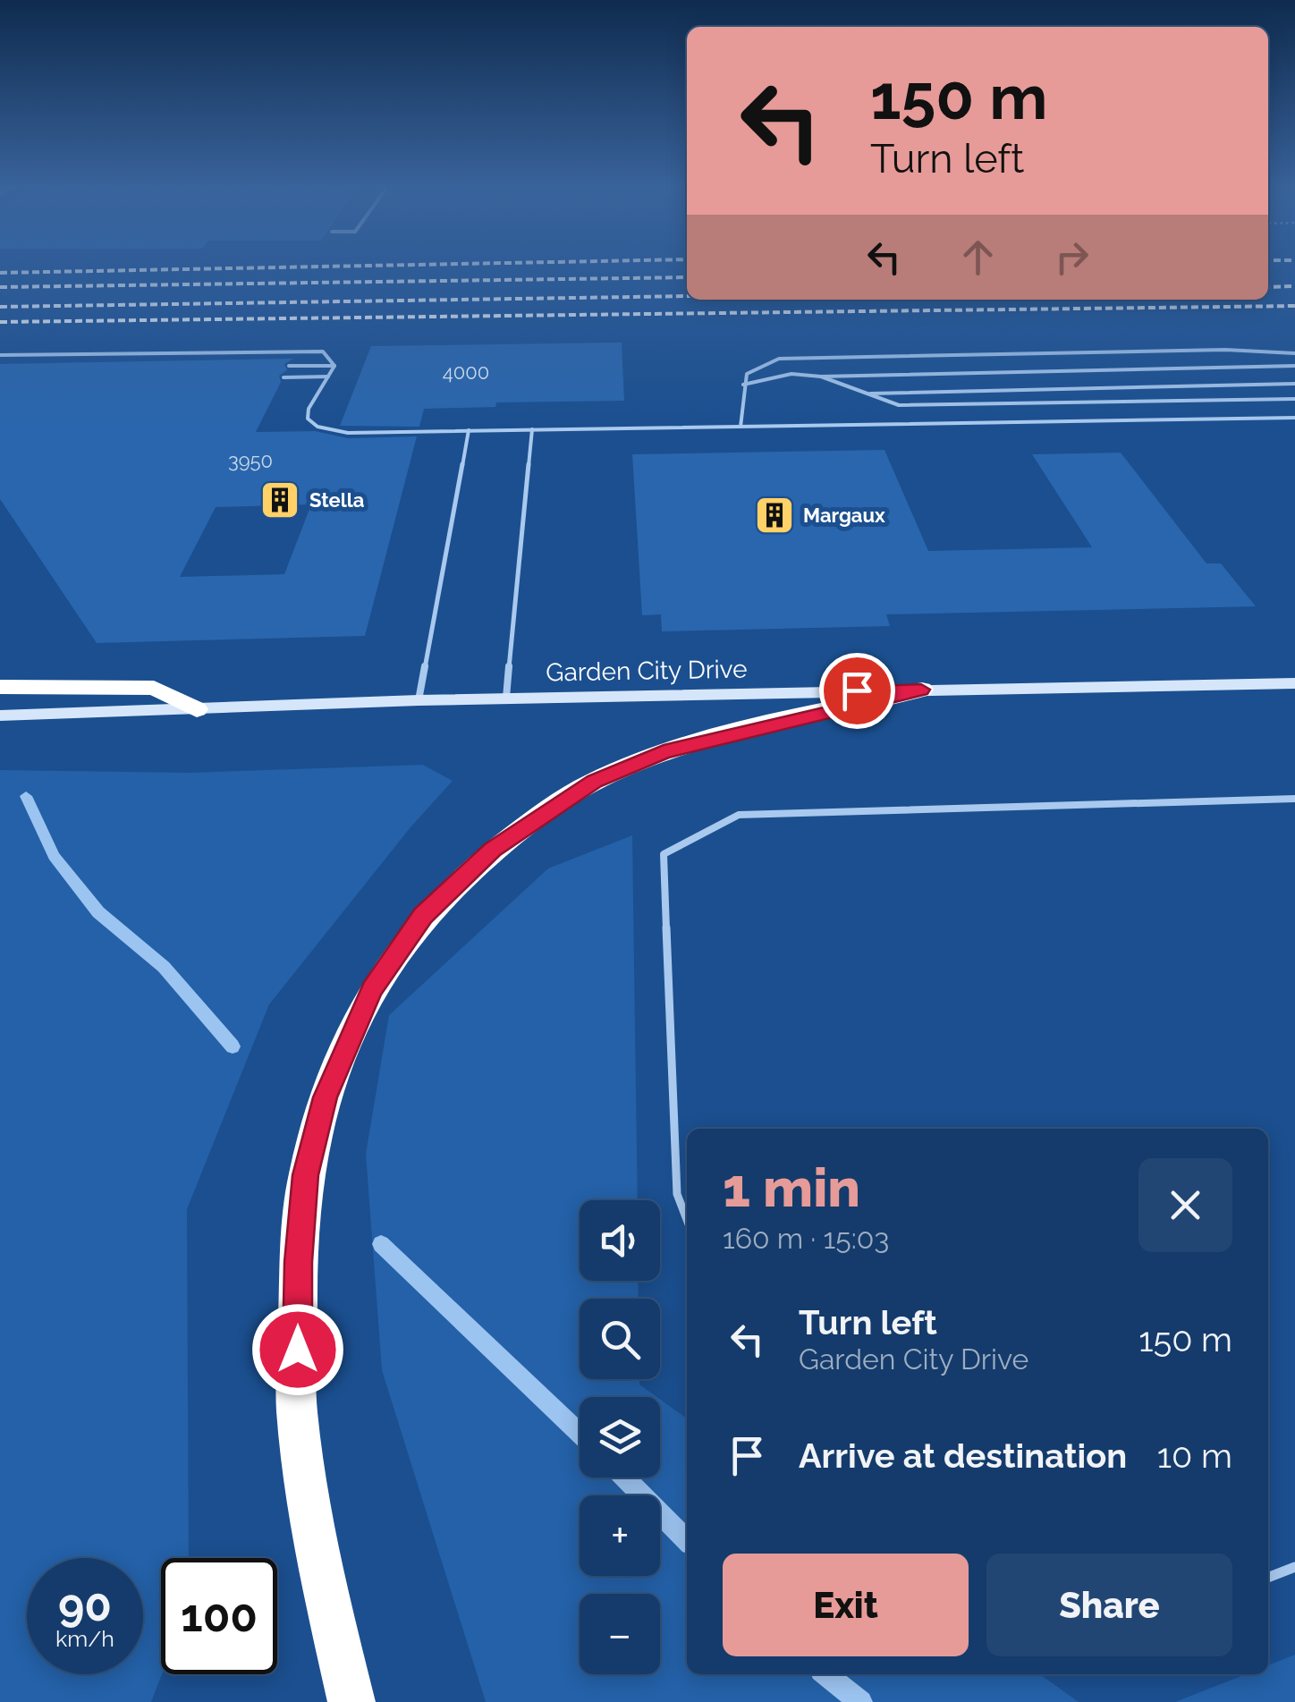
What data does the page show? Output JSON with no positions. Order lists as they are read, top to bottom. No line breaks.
{"streets":{"main road":["Garden City Drive"]},"places":{"building":["Stella","Margaux"]},"house_numbers":["4000","3950"],"page":{"turn":["150 m","Turn left"],"heading":["1 min","160 m · 15:03"],"map_buttons":["+","−"],"list":[{"name":"Turn left","note":"Garden City Drive","value":"150 m"},{"name":"Arrive at destination","value":"10 m"}],"buttons":["Exit","Share"],"speed":"90 km/h","limit":"100"}}
